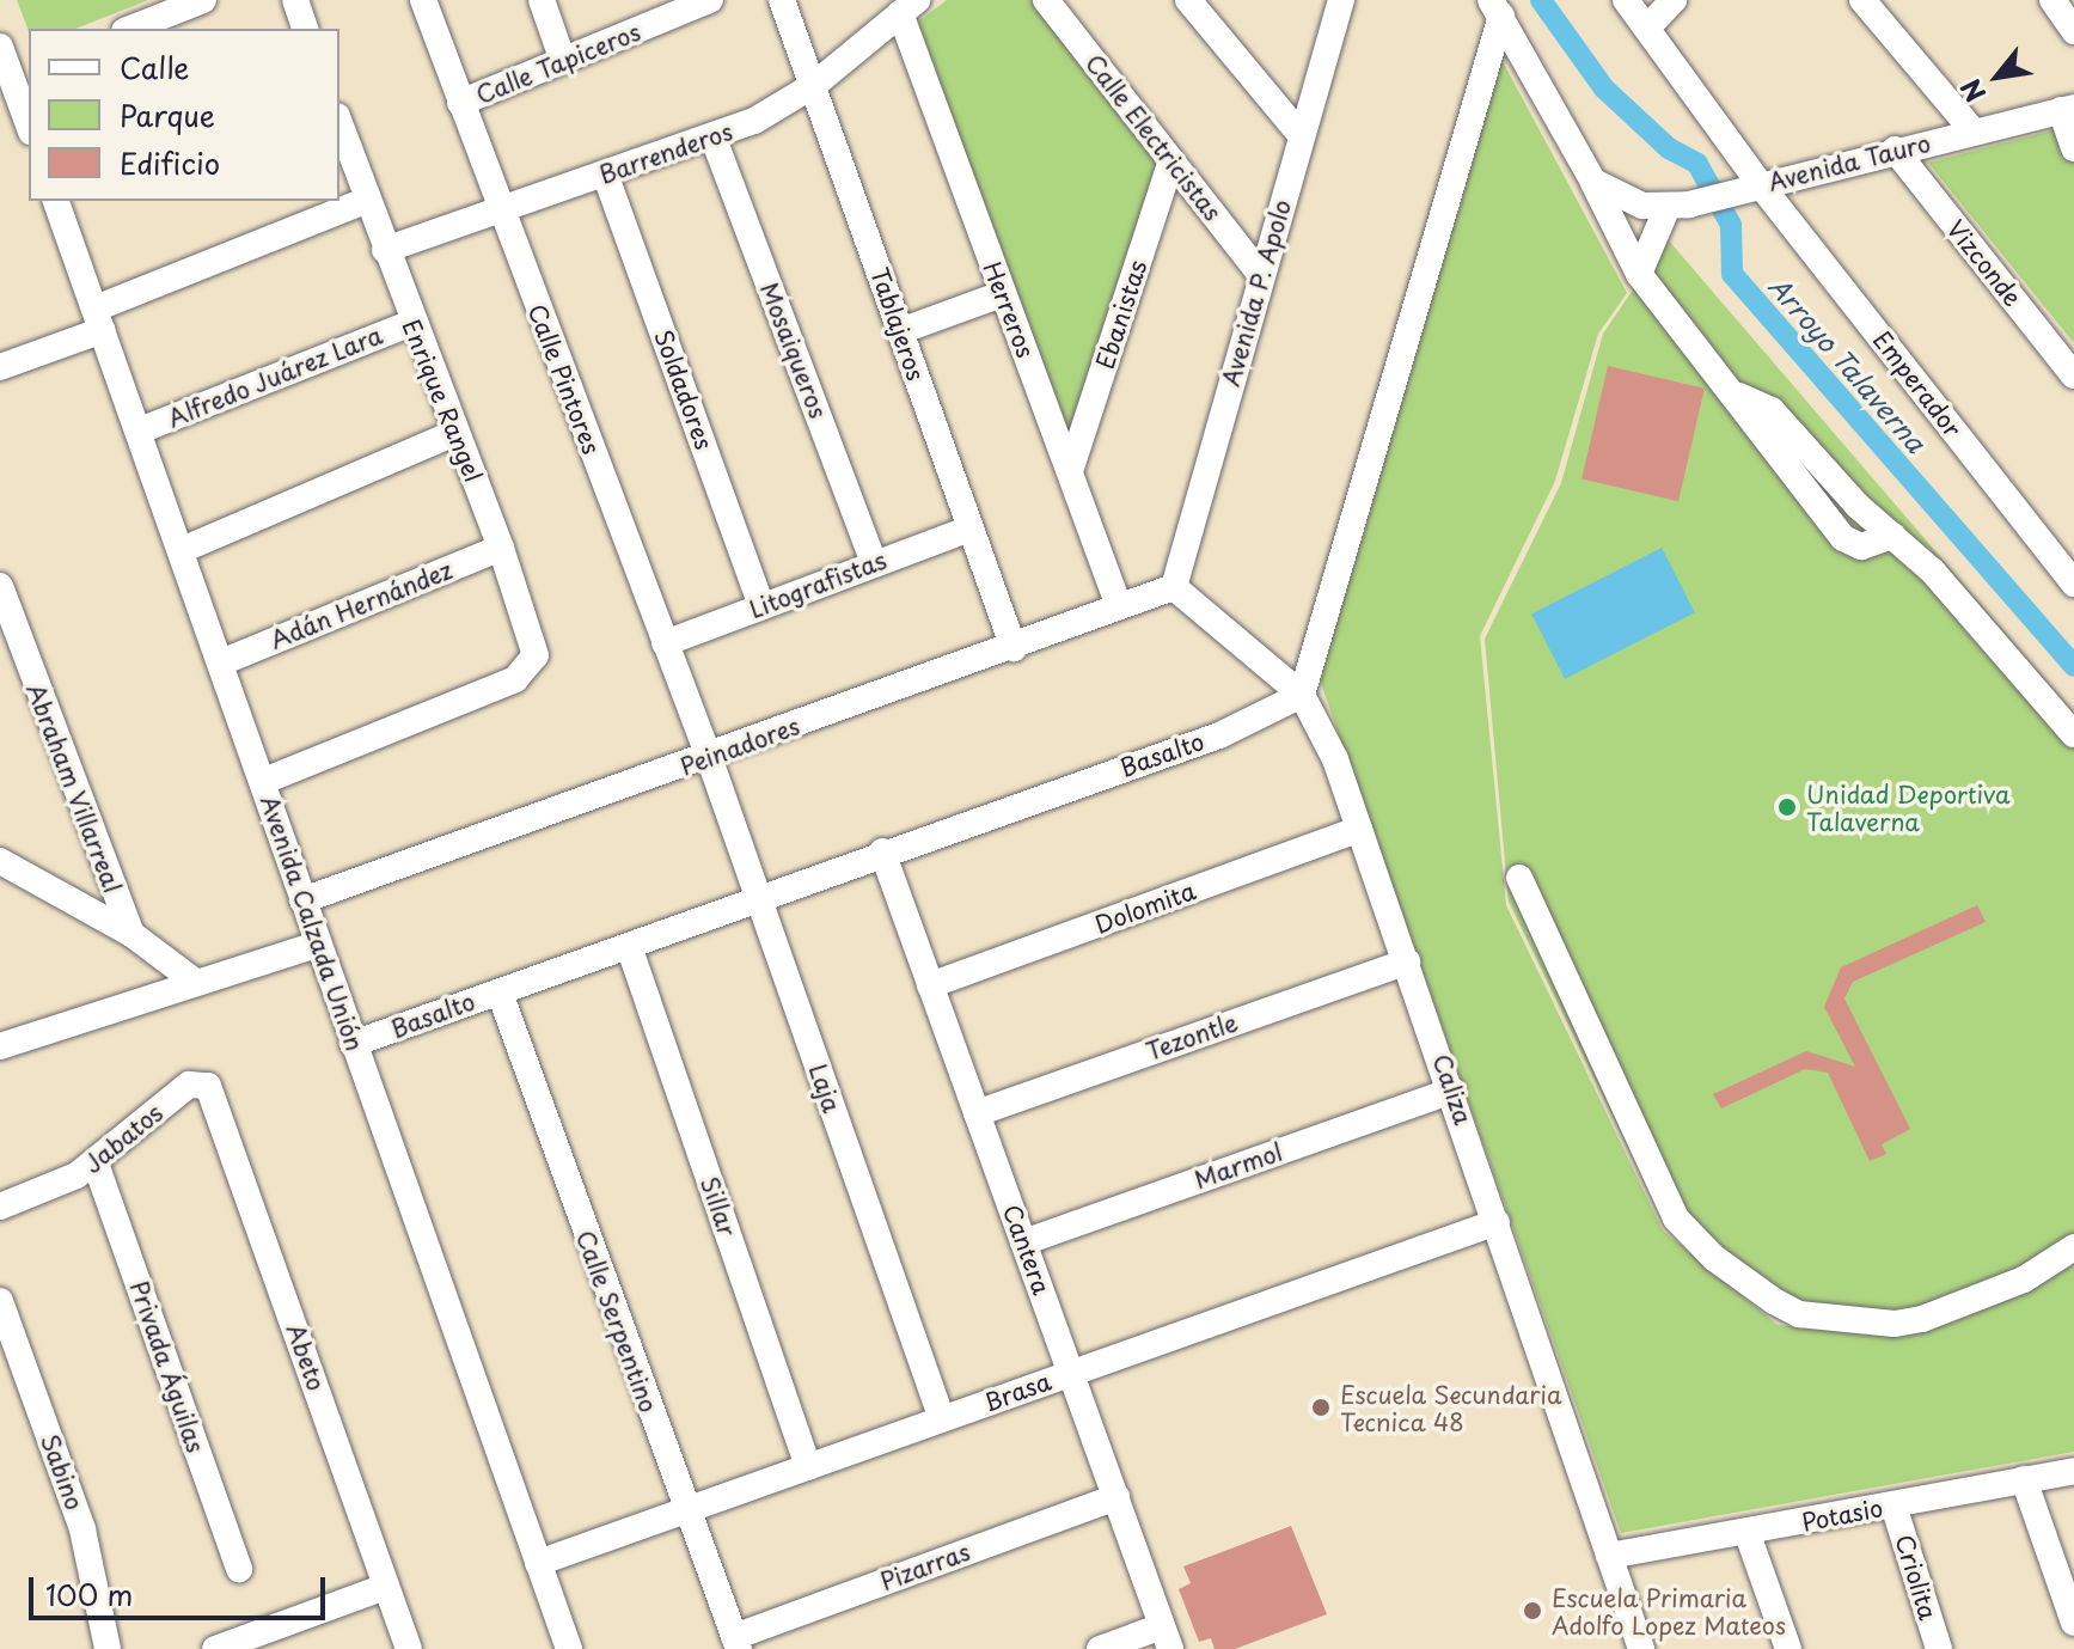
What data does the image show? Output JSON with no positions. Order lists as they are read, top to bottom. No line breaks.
{"streets":{"street":["Calle Tapiceros","Calle Electricistas","Barrenderos","Avenida Tauro","Vizconde","Avenida P. Apolo","Herreros","Ebanistas","Tablajeros","Mosaiqueros","Alfredo Juárez Lara","Calle Pintores","Emperador","Soldadores","Enrique Rangel","Litografistas","Adán Hernández","Peinadores","Basalto","Abraham Villarreal","Dolomita","Avenida Calzada Unión","Tezontle","Laja","Caliza","Jabatos","Marmol","Sillar","Cantera","Calle Serpentino","Abeto","Privada Águilas","Brasa","Sabino","Potasio","Pizarras","Criolita"]},"crossings":[["Calle Tapiceros","Calle Pintores"],["Calle Electricistas","Avenida P. Apolo"],["Calle Electricistas","Ebanistas"],["Barrenderos","Herreros"],["Barrenderos","Tablajeros"],["Barrenderos","Mosaiqueros"],["Barrenderos","Calle Pintores"],["Barrenderos","Soldadores"],["Barrenderos","Enrique Rangel"],["Avenida Tauro","Vizconde"],["Avenida Tauro","Emperador"],["Avenida P. Apolo","Peinadores"],["Avenida P. Apolo","Caliza"],["Herreros","Ebanistas"],["Herreros","Peinadores"],["Tablajeros","Litografistas"],["Tablajeros","Peinadores"],["Mosaiqueros","Litografistas"],["Alfredo Juárez Lara","Enrique Rangel"],["Alfredo Juárez Lara","Avenida Calzada Unión"],["Calle Pintores","Litografistas"],["Calle Pintores","Peinadores"],["Calle Pintores","Laja"],["Soldadores","Litografistas"],["Enrique Rangel","Adán Hernández"],["Enrique Rangel","Avenida Calzada Unión"],["Adán Hernández","Avenida Calzada Unión"],["Peinadores","Avenida Calzada Unión"],["Peinadores","Laja"],["Peinadores","Caliza"],["Basalto","Avenida Calzada Unión"],["Basalto","Laja"],["Basalto","Caliza"],["Basalto","Sillar"],["Basalto","Cantera"],["Basalto","Calle Serpentino"],["Dolomita","Caliza"],["Dolomita","Cantera"],["Avenida Calzada Unión","Brasa"],["Tezontle","Caliza"],["Tezontle","Cantera"],["Laja","Brasa"],["Caliza","Marmol"],["Caliza","Brasa"],["Caliza","Potasio"],["Jabatos","Abeto"],["Jabatos","Privada Águilas"],["Marmol","Cantera"],["Sillar","Brasa"],["Cantera","Brasa"],["Cantera","Pizarras"],["Calle Serpentino","Brasa"],["Calle Serpentino","Pizarras"],["Potasio","Criolita"]],"water":["Arroyo Talaverna"],"places":["Unidad Deportiva Talaverna","Escuela Secundaria Tecnica 48","Escuela Primaria Adolfo Lopez Mateos"],"legend":["Calle","Parque","Edificio"],"scale_bar":"100 m","north":"bottom left"}
